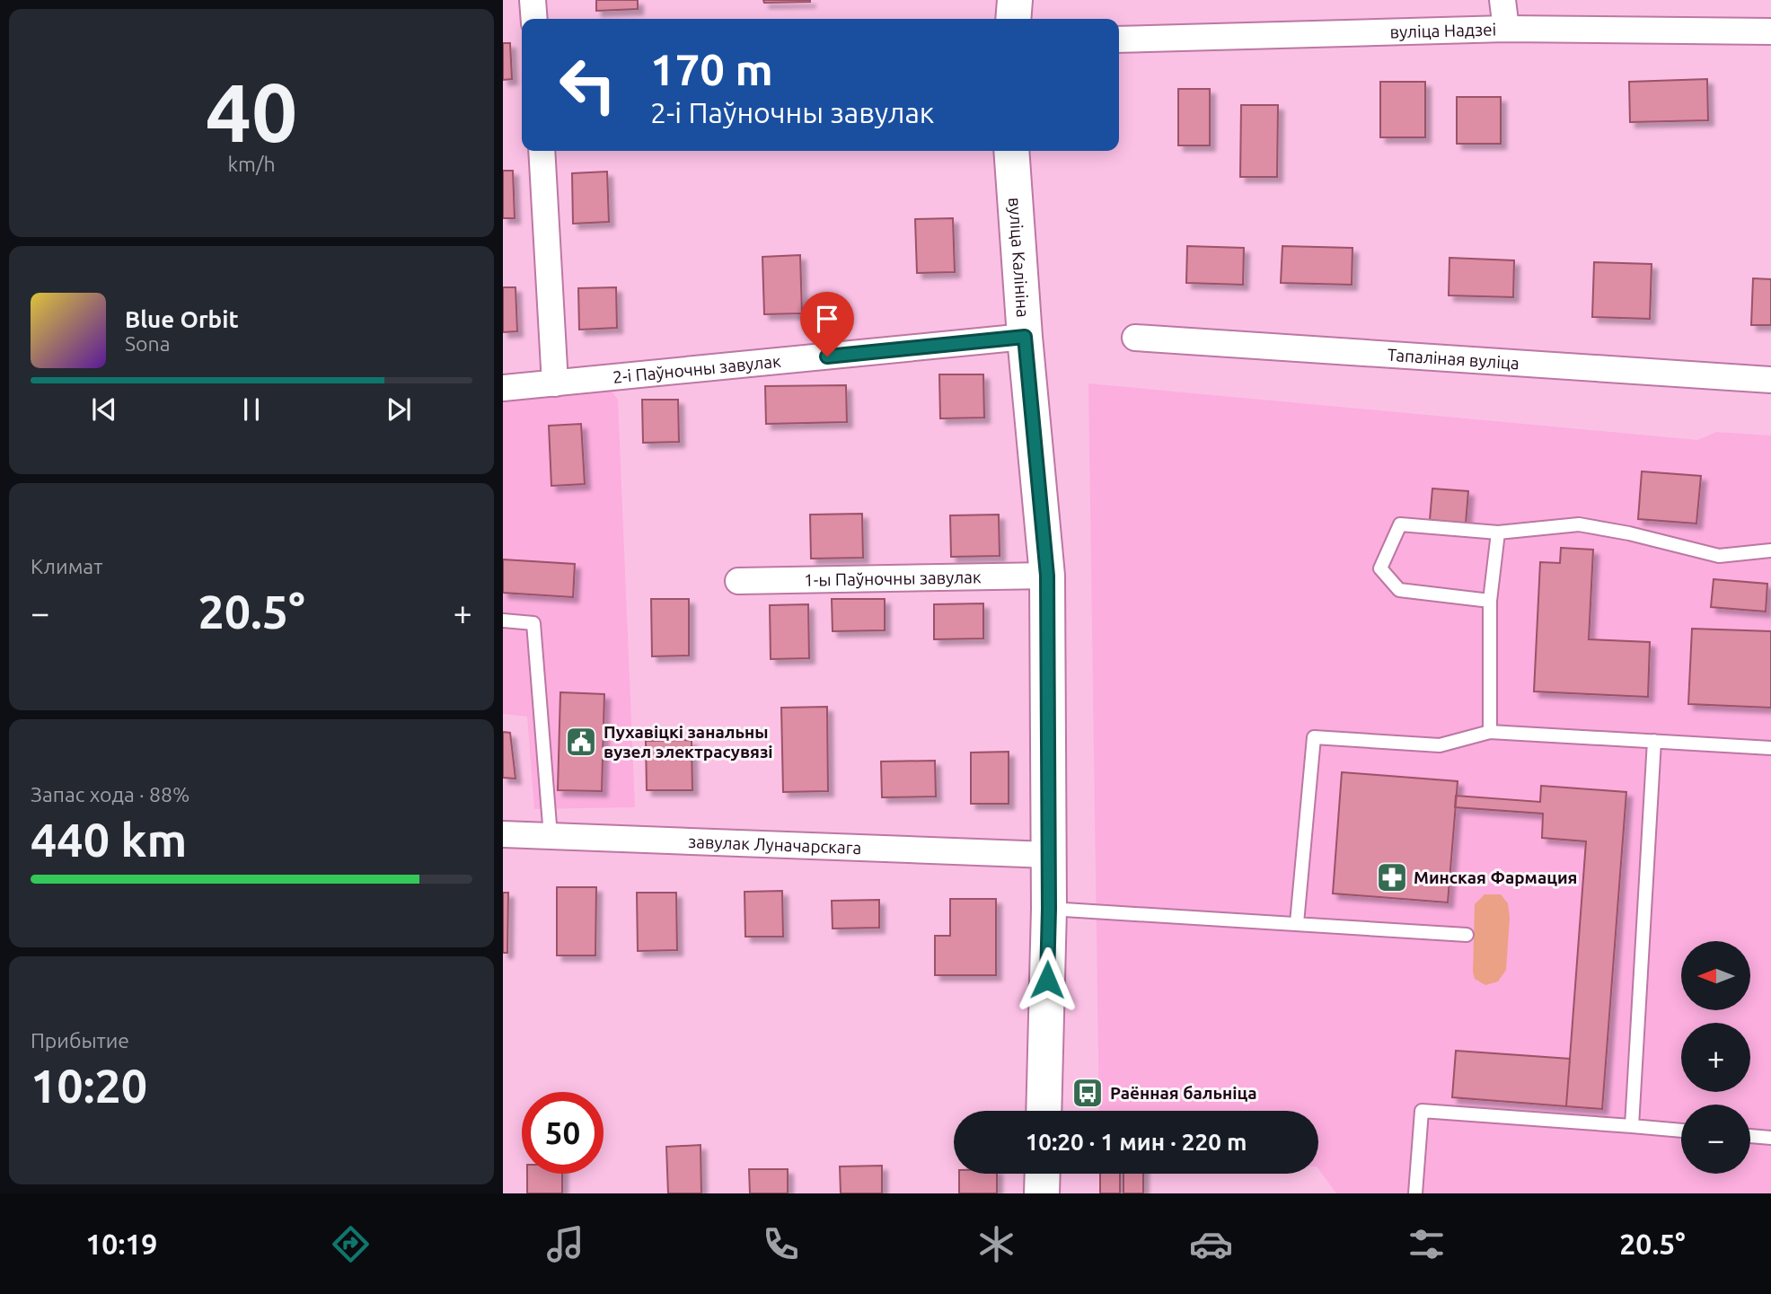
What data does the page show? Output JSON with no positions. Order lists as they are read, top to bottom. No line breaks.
{"streets":{"main road":["вуліца Калініна"],"street":["вуліца Надзеі","Тапаліная вуліца","2-і Паўночны завулак","1-ы Паўночны завулак","завулак Луначарскага"]},"crossings":[["вуліца Калініна","2-і Паўночны завулак"],["вуліца Калініна","1-ы Паўночны завулак"],["вуліца Калініна","завулак Луначарскага"]],"places":{"public building":["Пухавіцкі занальны вузел электрасувязі"],"pharmacy":["Минская Фармация"],"bus stop":["Раённая бальніца"]},"north":"left","page":{"tile":[["40","km/h"],"Климат",["Запас хода · 88%","440 km"],["Прибытие","10:20"]],"turn":["170 m","2-і Паўночны завулак"],"song":["Blue Orbit","Sona"],"heat":["−","20.5°","+"],"map_buttons":["+","−"],"limit":"50","trip":"10:20 · 1 мин · 220 m","tabs":["10:19","20.5°"]}}
